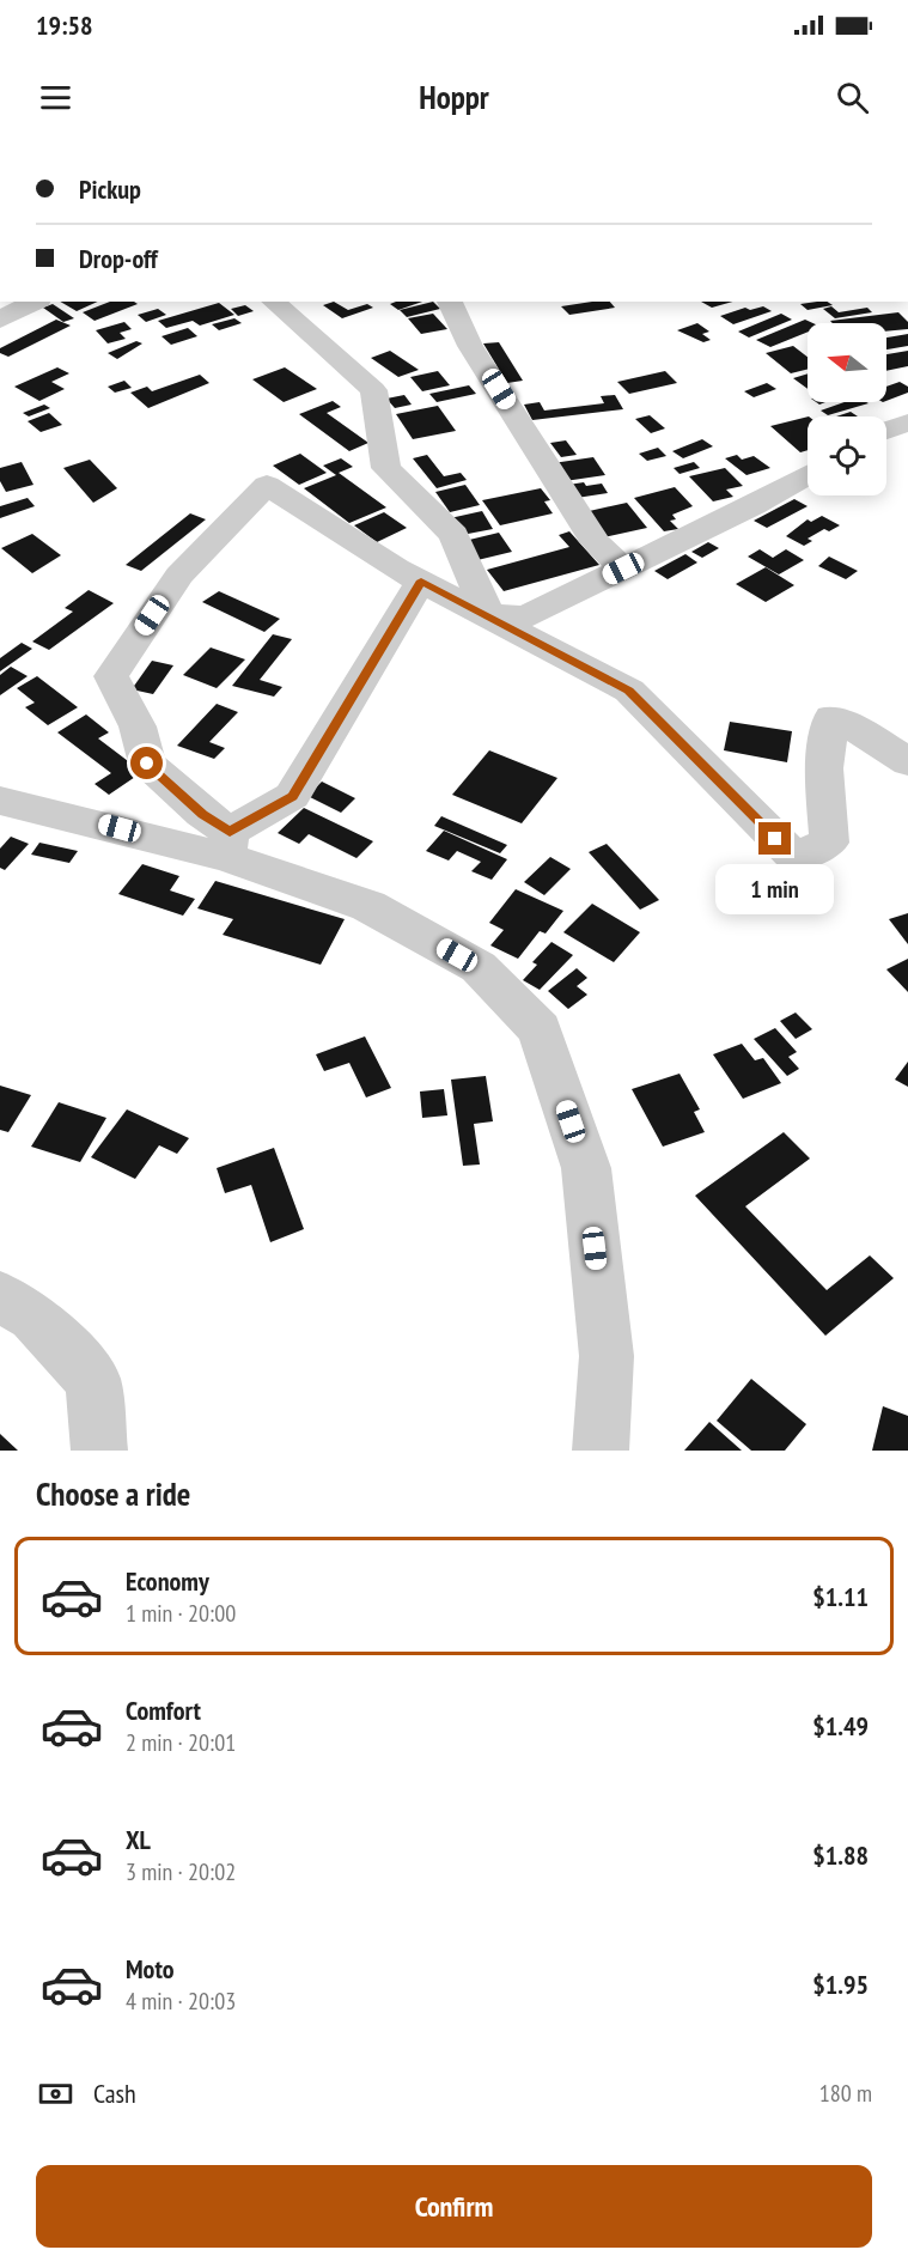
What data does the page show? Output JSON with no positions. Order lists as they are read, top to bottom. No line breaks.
{"north":"left","page":{"status":"19:58","header":"Hoppr","banner":["Pickup","Drop-off"],"bubble":"1 min","heading":"Choose a ride","list":[{"name":"Economy","note":"1 min · 20:00","value":"$1.11"},{"name":"Comfort","note":"2 min · 20:01","value":"$1.49"},{"name":"XL","note":"3 min · 20:02","value":"$1.88"},{"name":"Moto","note":"4 min · 20:03","value":"$1.95"}],"pay":["Cash","180 m"],"buttons":"Confirm"}}
